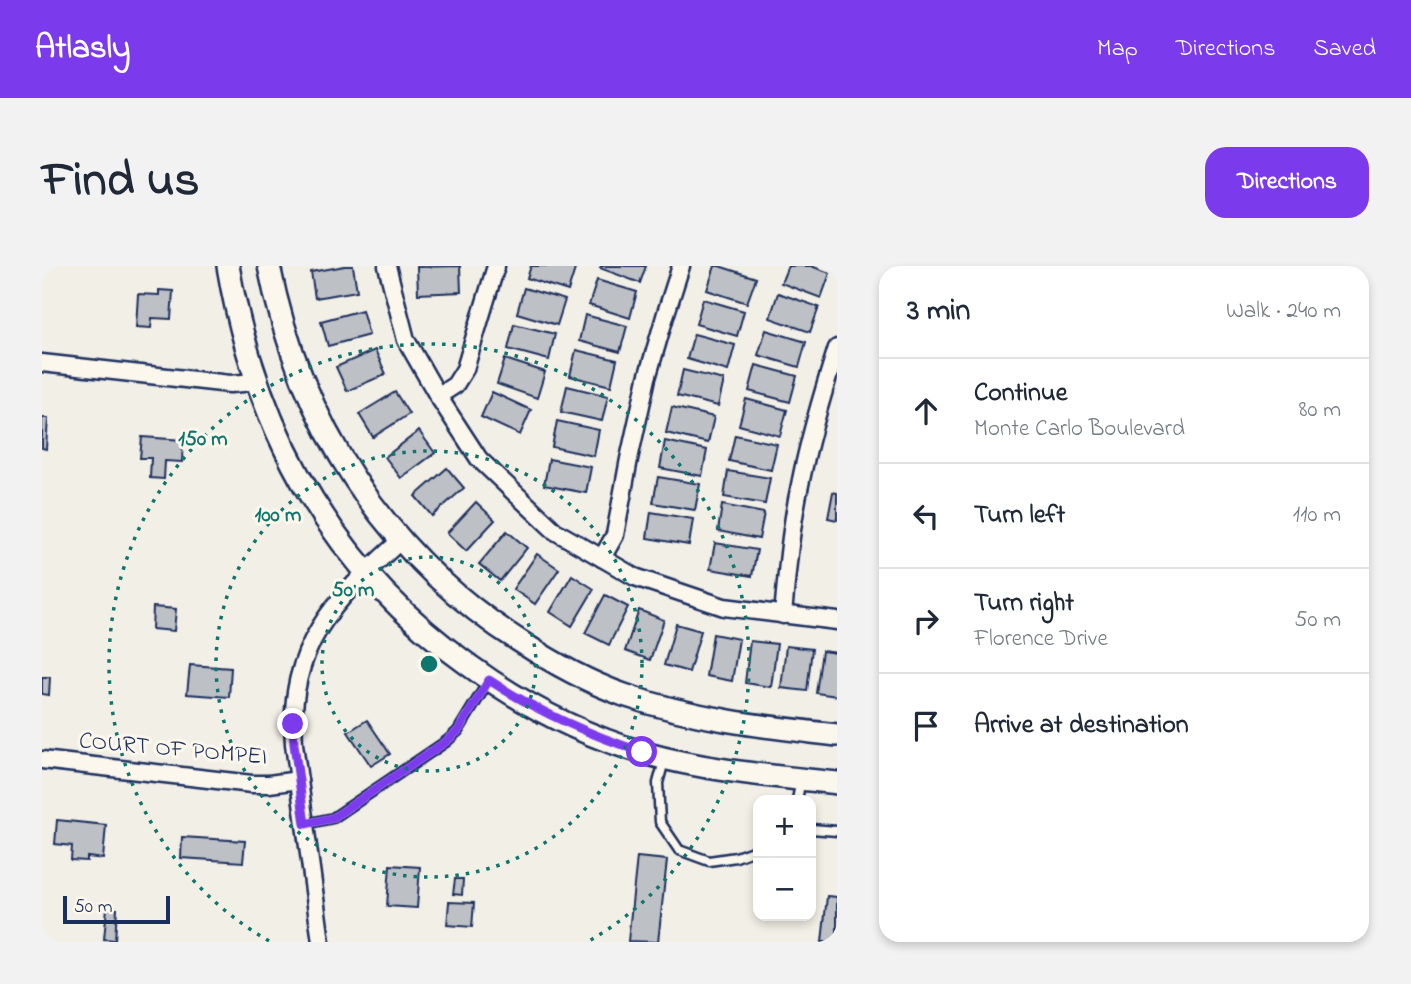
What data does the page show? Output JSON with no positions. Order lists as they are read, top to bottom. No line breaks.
{"streets":{"street":["COURT OF POMPEI"]},"scale_bar":"50 m","page":{"header":"Atlasly","nav":["Map","Directions","Saved"],"title":"Find us","buttons":"Directions","heading":["3 min","Walk · 240 m"],"list":[["Continue","Monte Carlo Boulevard","80 m"],["Turn left","110 m"],["Turn right","Florence Drive","50 m"],"Arrive at destination"],"map_buttons":["+","−"],"scale":"50 m"},"rings":["150 m","100 m","50 m"]}
